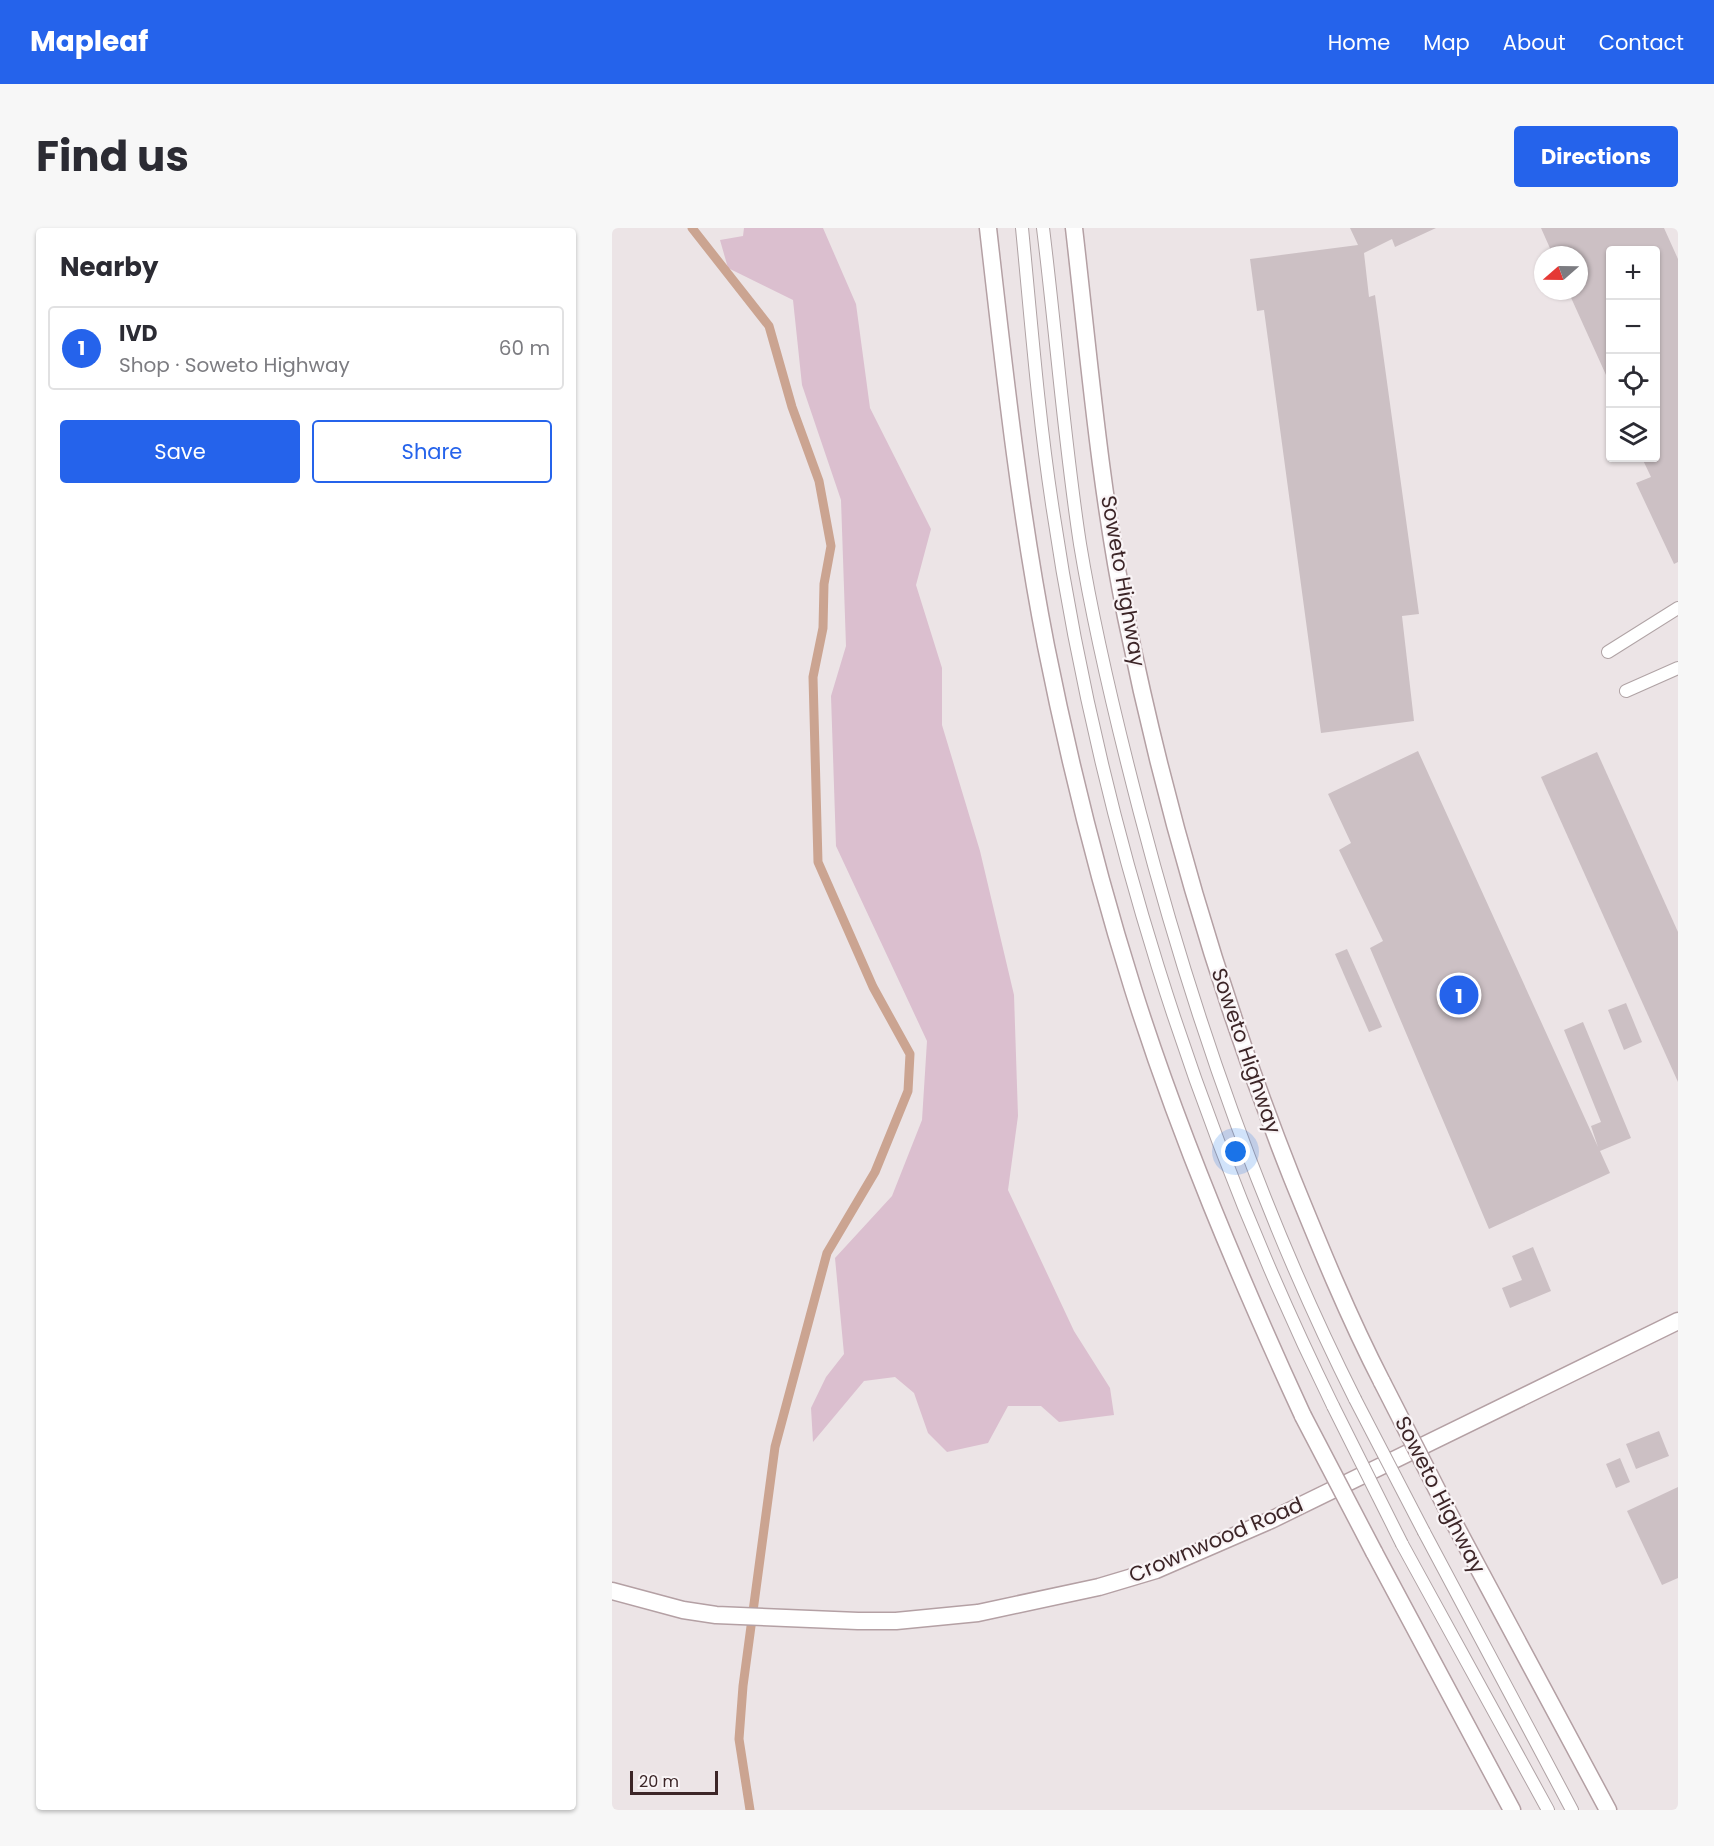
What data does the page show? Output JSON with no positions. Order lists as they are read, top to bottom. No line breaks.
{"streets":{"main road":["Soweto Highway","Crownwood Road"]},"scale_bar":"20 m","north":"left","page":{"header":"Mapleaf","nav":["Home","Map","About","Contact"],"title":"Find us","buttons":["Directions",["Save","Share"]],"heading":"Nearby","map_buttons":["+","−"],"list":[{"mark":"1","name":"IVD","note":"Shop · Soweto Highway","value":"60 m"}],"pins":"1","scale":"20 m"}}
